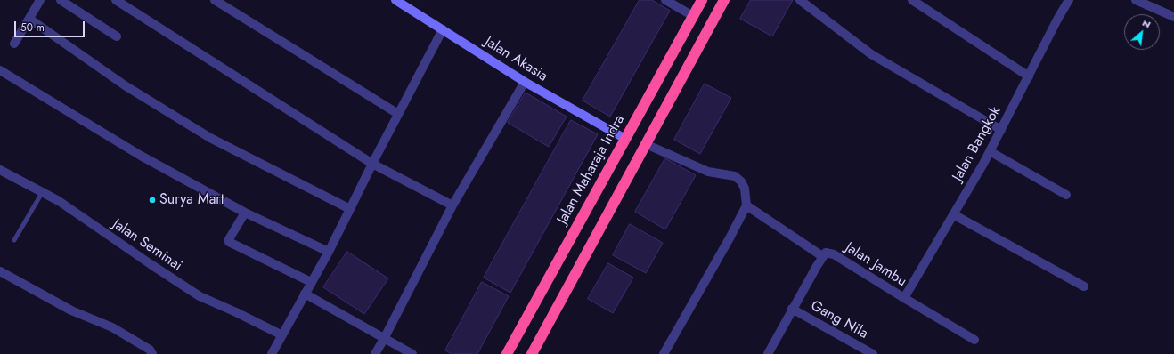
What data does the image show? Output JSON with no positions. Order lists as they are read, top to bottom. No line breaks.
{"streets":{"highway":["Jalan Maharaja Indra"],"street":["Jalan Akasia","Jalan Bangkok","Jalan Seminai","Jalan Jambu","Gang Nila"]},"crossings":[["Jalan Akasia","Jalan Maharaja Indra"],["Jalan Bangkok","Jalan Jambu"],["Jalan Jambu","Gang Nila"]],"places":["Surya Mart"],"scale_bar":"50 m","north":"top right"}
